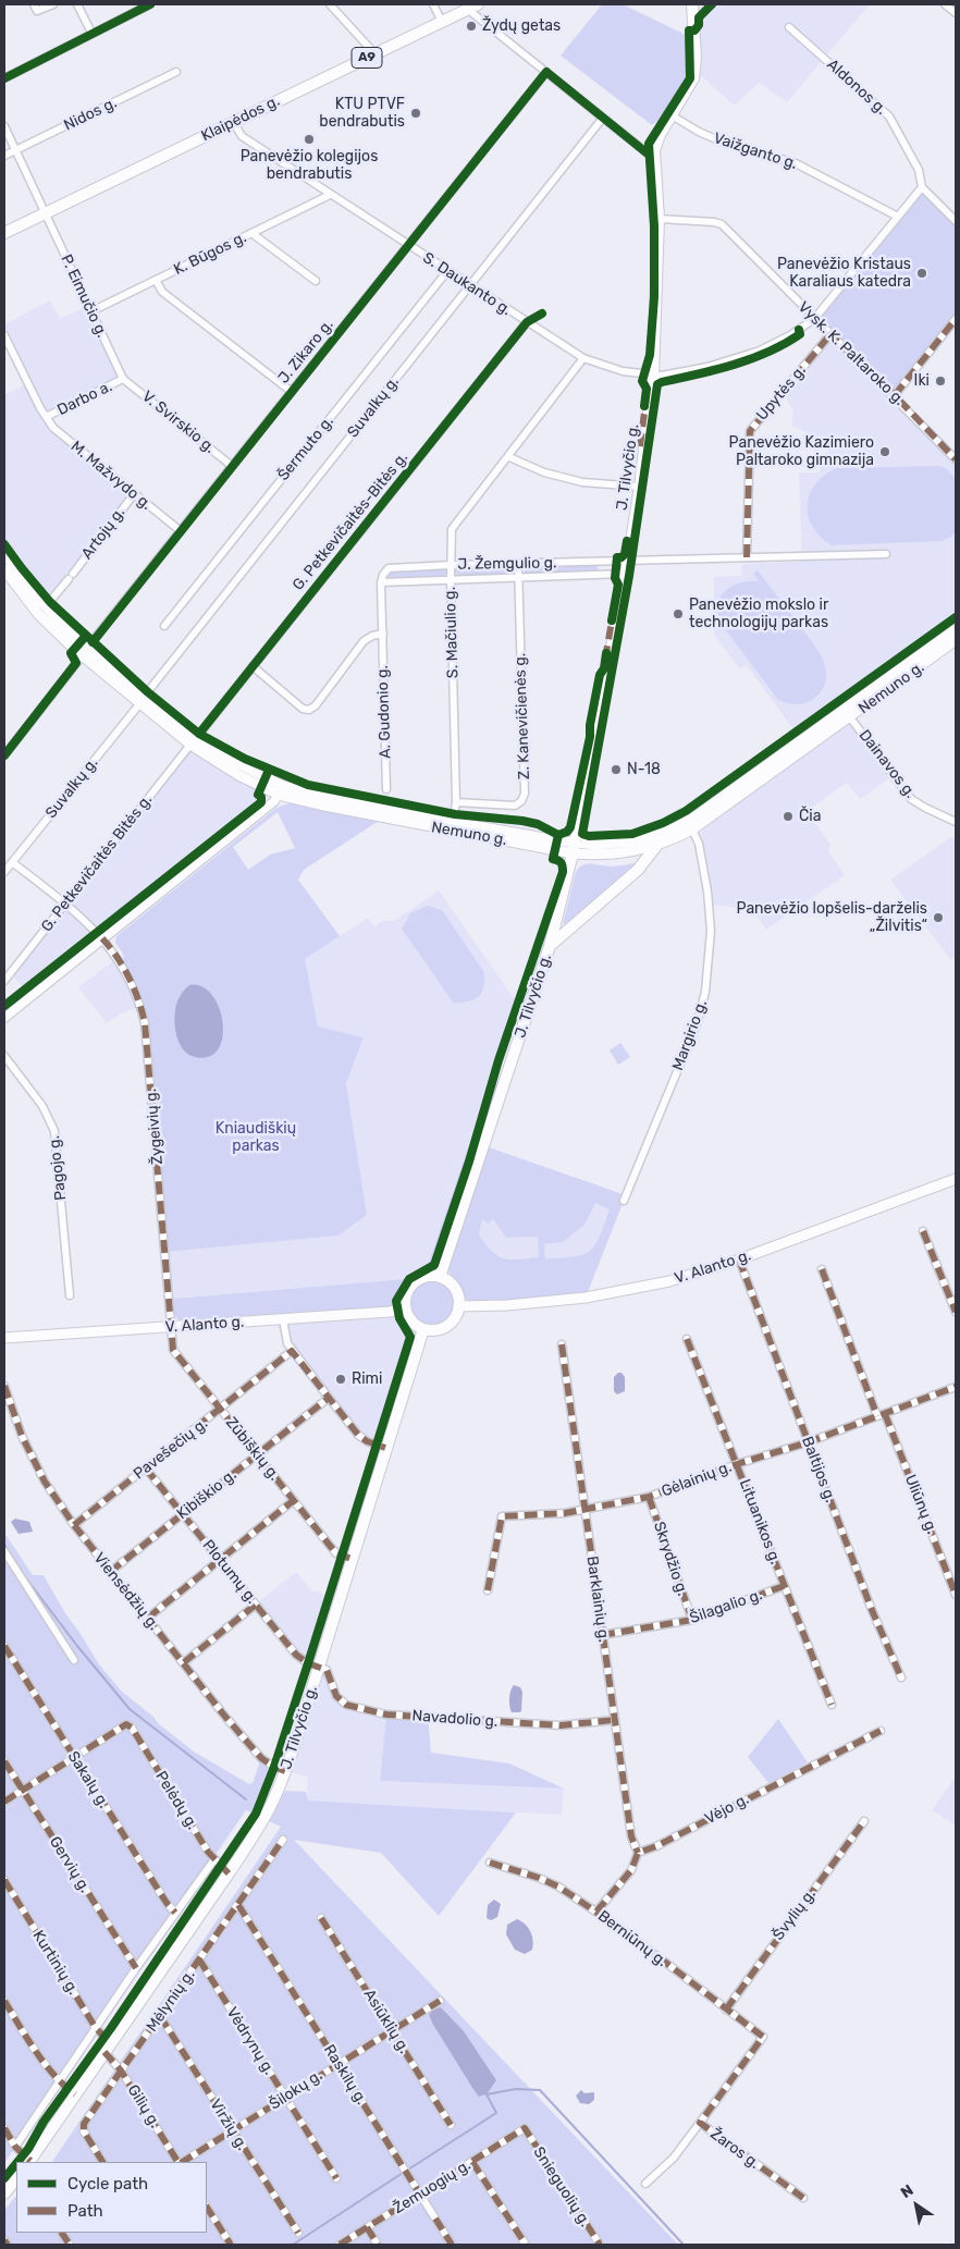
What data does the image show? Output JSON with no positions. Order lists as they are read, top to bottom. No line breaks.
{"streets":{"main road":["A9","Klaipėdos g.","J. Tilvyčio g.","Nemuno g.","V. Alanto g."],"street":["Aldonos g.","Nidos g.","Vaižganto g.","K. Būgos g.","S. Daukanto g.","P. Eimučio g.","J. Zikaro g.","Vysk. K. Paltaroko g.","Upytės g.","Darbo a.","Suvalkų g.","V. Svirskio g.","Šermuto g.","M. Mažvydo g.","G. Petkevičaitės-Bitės g.","Artojų g.","J. Žemgulio g.","S. Mačiulio g.","A. Gudonio g.","Z. Kanevičienės g.","Dainavos g.","G. Petkevičaitės Bitės g.","Margirio g.","Žygeivių g.","Pagojo g.","Pavešečių g.","Zūbiškių g.","Baltijos g.","Gėlainių g.","Kibiškio g.","Uliūnų g.","Lituanikos g.","Skrydžio g.","Plotumų g.","Viensėdžių g.","Barklainių g.","Šilagalio g.","Navadolio g.","Sakalų g.","Pelėdų g.","Vėjo g.","Gervių g.","Švylių g.","Berniūnų g.","Kurtinių g.","Mėlynių g.","Asiūklių g.","Vėdrynų g.","Raskilų g.","Šilokų g.","Gilių g.","Viržių g.","Žaros g.","Žemuogių g.","Snieguolių g."]},"crossings":[["Aldonos g.","S. Daukanto g."],["Nidos g.","P. Eimučio g."],["Klaipėdos g.","S. Daukanto g."],["Klaipėdos g.","P. Eimučio g."],["Vaižganto g.","S. Daukanto g."],["Vaižganto g.","J. Tilvyčio g."],["K. Būgos g.","S. Daukanto g."],["K. Būgos g.","P. Eimučio g."],["S. Daukanto g.","J. Zikaro g."],["S. Daukanto g.","Vysk. K. Paltaroko g."],["S. Daukanto g.","Suvalkų g."],["S. Daukanto g.","Šermuto g."],["S. Daukanto g.","J. Tilvyčio g."],["S. Daukanto g.","G. Petkevičaitės-Bitės g."],["S. Daukanto g.","S. Mačiulio g."],["P. Eimučio g.","Darbo a."],["P. Eimučio g.","V. Svirskio g."],["J. Zikaro g.","V. Svirskio g."],["J. Zikaro g.","M. Mažvydo g."],["J. Zikaro g.","Nemuno g."],["Vysk. K. Paltaroko g.","Upytės g."],["Vysk. K. Paltaroko g.","J. Tilvyčio g."],["Upytės g.","J. Žemgulio g."],["Darbo a.","V. Svirskio g."],["Darbo a.","M. Mažvydo g."],["Suvalkų g.","Nemuno g."],["Suvalkų g.","Žygeivių g."],["J. Tilvyčio g.","J. Žemgulio g."],["J. Tilvyčio g.","Nemuno g."],["J. Tilvyčio g.","V. Alanto g."],["J. Tilvyčio g.","Zūbiškių g."],["J. Tilvyčio g.","Plotumų g."],["J. Tilvyčio g.","Viensėdžių g."],["J. Tilvyčio g.","Navadolio g."],["J. Tilvyčio g.","Pelėdų g."],["J. Tilvyčio g.","Kurtinių g."],["J. Tilvyčio g.","Gilių g."],["M. Mažvydo g.","Artojų g."],["G. Petkevičaitės-Bitės g.","Nemuno g."],["G. Petkevičaitės-Bitės g.","A. Gudonio g."],["G. Petkevičaitės-Bitės g.","G. Petkevičaitės Bitės g."],["Artojų g.","Nemuno g."],["J. Žemgulio g.","S. Mačiulio g."],["J. Žemgulio g.","A. Gudonio g."],["J. Žemgulio g.","Z. Kanevičienės g."],["S. Mačiulio g.","Nemuno g."],["S. Mačiulio g.","Z. Kanevičienės g."],["Nemuno g.","Dainavos g."],["Nemuno g.","G. Petkevičaitės Bitės g."],["Nemuno g.","Margirio g."],["G. Petkevičaitės Bitės g.","Žygeivių g."],["Žygeivių g.","V. Alanto g."],["Žygeivių g.","Zūbiškių g."],["V. Alanto g.","Zūbiškių g."],["V. Alanto g.","Baltijos g."],["Pavešečių g.","Zūbiškių g."],["Pavešečių g.","Plotumų g."],["Pavešečių g.","Viensėdžių g."],["Zūbiškių g.","Kibiškio g."],["Baltijos g.","Gėlainių g."],["Gėlainių g.","Uliūnų g."],["Gėlainių g.","Lituanikos g."],["Gėlainių g.","Skrydžio g."],["Gėlainių g.","Barklainių g."],["Kibiškio g.","Plotumų g."],["Kibiškio g.","Viensėdžių g."],["Lituanikos g.","Šilagalio g."],["Skrydžio g.","Šilagalio g."],["Plotumų g.","Navadolio g."],["Barklainių g.","Šilagalio g."],["Barklainių g.","Navadolio g."],["Barklainių g.","Vėjo g."],["Sakalų g.","Pelėdų g."],["Švylių g.","Berniūnų g."],["Berniūnų g.","Žaros g."],["Kurtinių g.","Gilių g."],["Mėlynių g.","Vėdrynų g."],["Mėlynių g.","Raskilų g."],["Mėlynių g.","Gilių g."],["Mėlynių g.","Viržių g."],["Asiūklių g.","Šilokų g."],["Vėdrynų g.","Šilokų g."],["Raskilų g.","Šilokų g."],["Raskilų g.","Žemuogių g."],["Šilokų g.","Viržių g."],["Žemuogių g.","Snieguolių g."]],"parks":["Kniaudiškių parkas"],"places":["Žydų getas","KTU PTVF bendrabutis","Panevėžio kolegijos bendrabutis","Panevėžio Kristaus Karaliaus katedra","Iki","Panevėžio Kazimiero Paltaroko gimnazija","Panevėžio mokslo ir technologijų parkas","N-18","Čia","Panevėžio lopšelis-darželis „Žilvitis“","Rimi"],"legend":["Cycle path","Path"],"north":"top left"}
